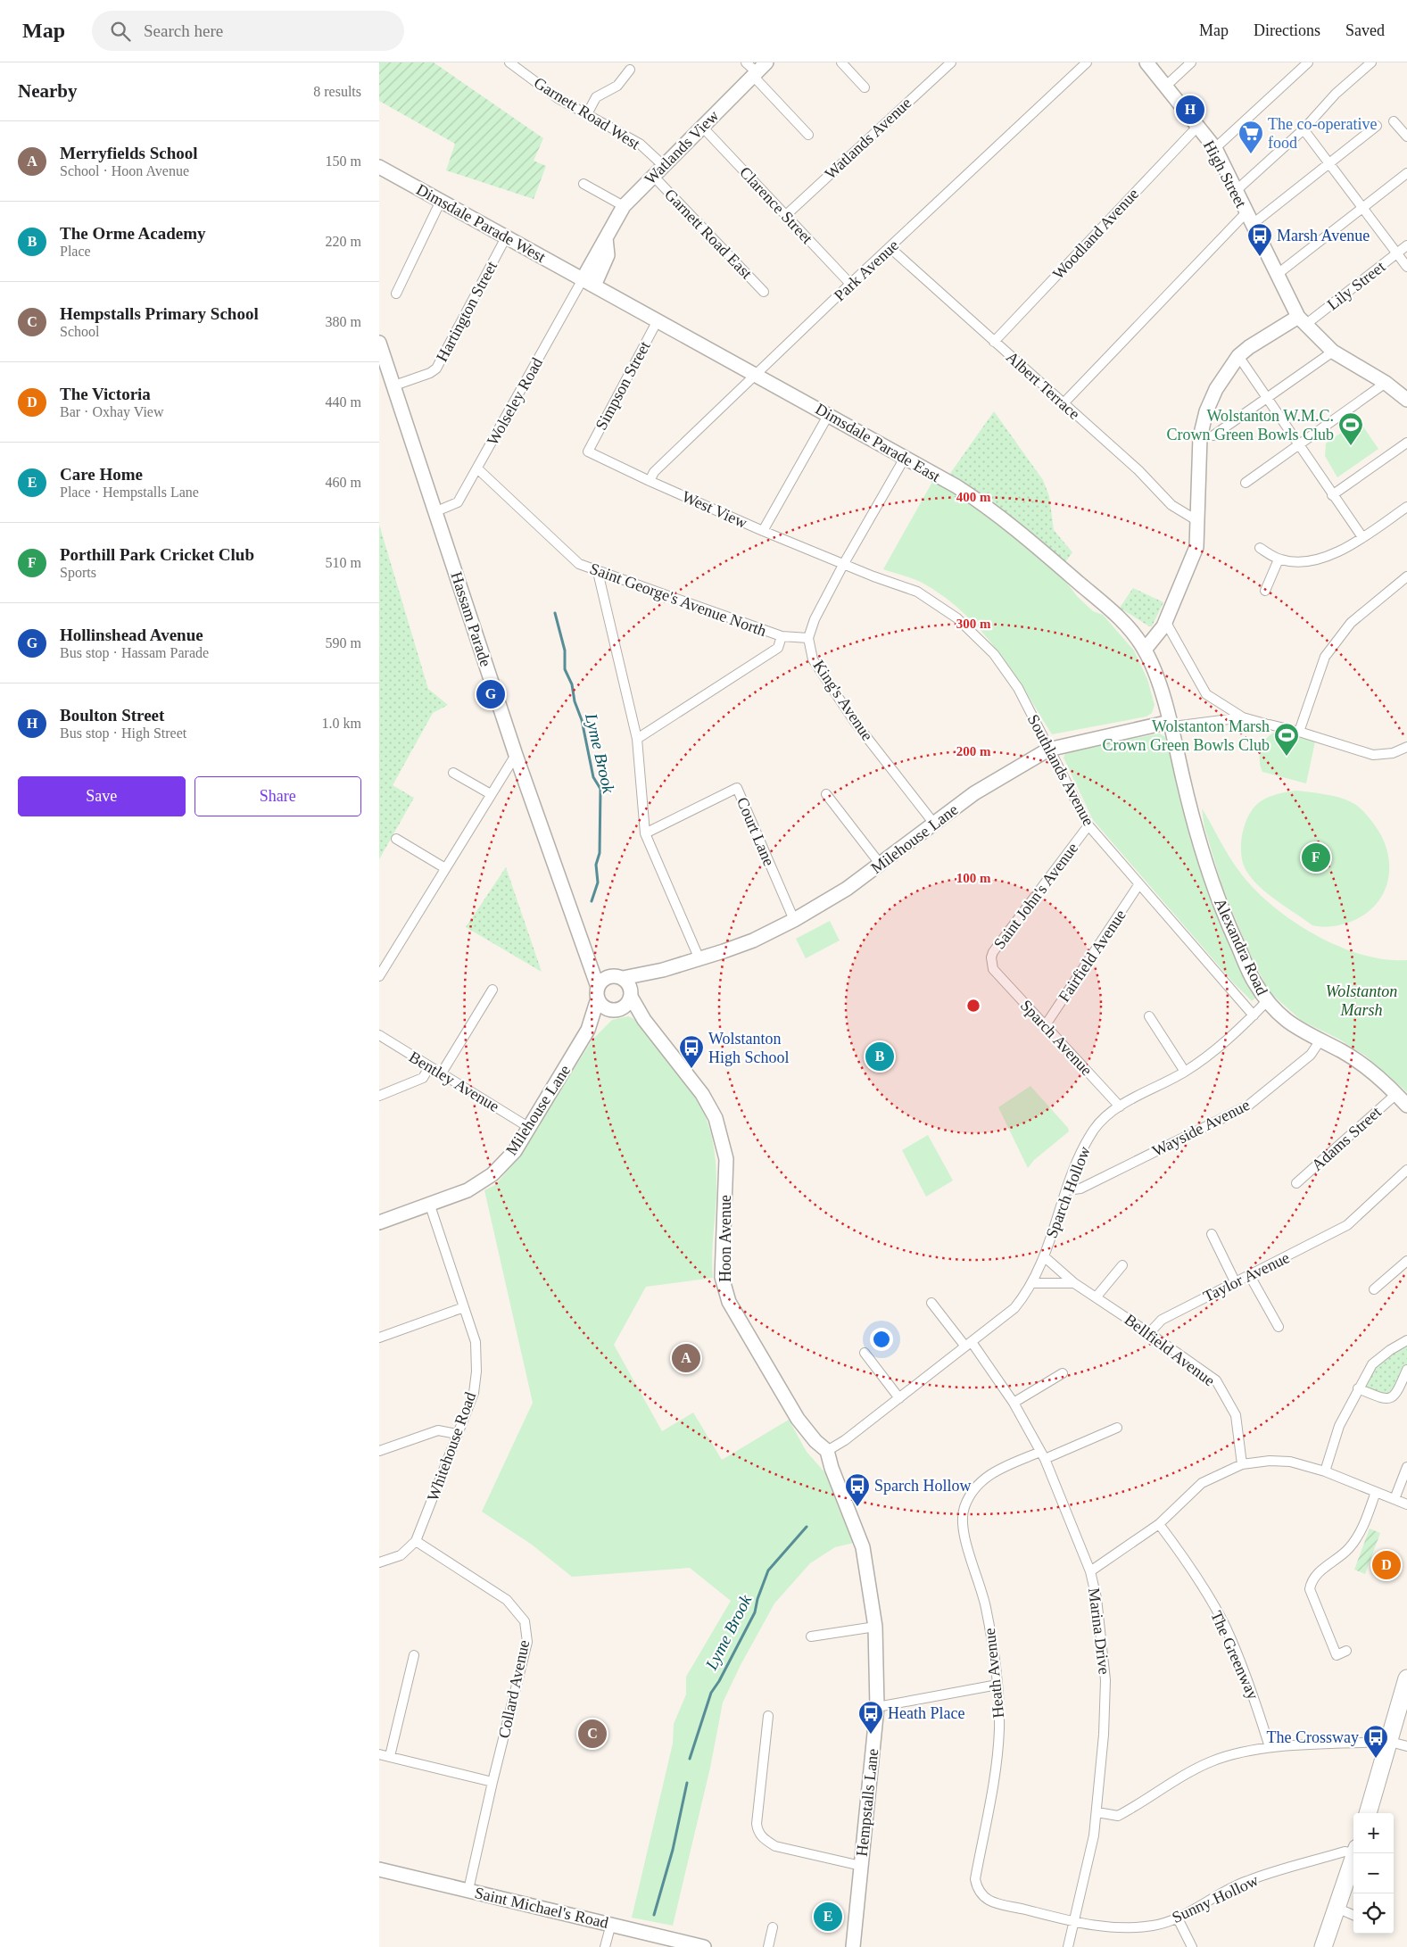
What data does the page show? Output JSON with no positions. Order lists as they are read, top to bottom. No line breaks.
{"streets":{"main road":["Watlands View","High Street","Dimsdale Parade West","Dimsdale Parade East","Hassam Parade","Milehouse Lane","Alexandra Road","Hoon Avenue","Hempstalls Lane","Saint Michael's Road"],"street":["Garnett Road West","Watlands Avenue","Clarence Street","Garnett Road East","Woodland Avenue","Park Avenue","Lily Street","Hartington Street","Simpson Street","Albert Terrace","Wolseley Road","West View","Saint George's Avenue North","King's Avenue","Southlands Avenue","Court Lane","Saint John's Avenue","Fairfield Avenue","Sparch Avenue","Bentley Avenue","Wayside Avenue","Adams Street","Sparch Hollow","Taylor Avenue","Bellfield Avenue","Whitehouse Road","Marina Drive","The Greenway","Heath Avenue","Collard Avenue","Sunny Hollow"]},"crossings":[["Garnett Road West","Watlands View"],["Watlands Avenue","Clarence Street"],["Watlands View","Clarence Street"],["Watlands View","Dimsdale Parade West"],["Watlands View","Garnett Road East"],["Watlands View","Wolseley Road"],["Watlands View","Dimsdale Parade East"],["High Street","Woodland Avenue"],["High Street","Lily Street"],["Clarence Street","Park Avenue"],["Dimsdale Parade West","Hartington Street"],["Dimsdale Parade West","Wolseley Road"],["Dimsdale Parade West","Dimsdale Parade East"],["Woodland Avenue","Albert Terrace"],["Park Avenue","Albert Terrace"],["Park Avenue","Dimsdale Parade East"],["Park Avenue","West View"],["Hartington Street","Hassam Parade"],["Simpson Street","Dimsdale Parade East"],["Simpson Street","West View"],["Wolseley Road","Dimsdale Parade East"],["Wolseley Road","Saint George's Avenue North"],["Wolseley Road","Hassam Parade"],["Dimsdale Parade East","Milehouse Lane"],["Dimsdale Parade East","Alexandra Road"],["West View","Southlands Avenue"],["Saint George's Avenue North","King's Avenue"],["Hassam Parade","Milehouse Lane"],["Hassam Parade","Hoon Avenue"],["King's Avenue","Milehouse Lane"],["Southlands Avenue","Milehouse Lane"],["Southlands Avenue","Saint John's Avenue"],["Southlands Avenue","Fairfield Avenue"],["Southlands Avenue","Sparch Hollow"],["Court Lane","Milehouse Lane"],["Milehouse Lane","Alexandra Road"],["Milehouse Lane","Bentley Avenue"],["Milehouse Lane","Hoon Avenue"],["Milehouse Lane","Whitehouse Road"],["Saint John's Avenue","Sparch Avenue"],["Alexandra Road","Wayside Avenue"],["Alexandra Road","Adams Street"],["Alexandra Road","Sparch Hollow"],["Fairfield Avenue","Sparch Avenue"],["Sparch Avenue","Sparch Hollow"],["Wayside Avenue","Sparch Hollow"],["Sparch Hollow","Hoon Avenue"],["Sparch Hollow","Bellfield Avenue"],["Sparch Hollow","Marina Drive"],["Sparch Hollow","Hempstalls Lane"],["Hoon Avenue","Hempstalls Lane"],["Taylor Avenue","Bellfield Avenue"],["Whitehouse Road","Collard Avenue"],["Marina Drive","Heath Avenue"],["Marina Drive","Sunny Hollow"],["Heath Avenue","Sunny Hollow"],["Collard Avenue","Saint Michael's Road"]],"water":["Lyme Brook"],"parks":["Wolstanton Marsh"],"places":{"supermarket":["The co-operative food"],"bus stop":["Marsh Avenue","Wolstanton High School","Sparch Hollow","Heath Place","The Crossway"],"sports":["Wolstanton W.M.C. Crown Green Bowls Club","Wolstanton Marsh Crown Green Bowls Club"]},"page":{"header":"Map","search":"Search here","nav":["Map","Directions","Saved"],"heading":["Nearby","8 results"],"pins":["H","G","F","B","A","D","C","E"],"list":[{"mark":"A","name":"Merryfields School","note":"School · Hoon Avenue","value":"150 m"},{"mark":"B","name":"The Orme Academy","note":"Place","value":"220 m"},{"mark":"C","name":"Hempstalls Primary School","note":"School","value":"380 m"},{"mark":"D","name":"The Victoria","note":"Bar · Oxhay View","value":"440 m"},{"mark":"E","name":"Care Home","note":"Place · Hempstalls Lane","value":"460 m"},{"mark":"F","name":"Porthill Park Cricket Club","note":"Sports","value":"510 m"},{"mark":"G","name":"Hollinshead Avenue","note":"Bus stop · Hassam Parade","value":"590 m"},{"mark":"H","name":"Boulton Street","note":"Bus stop · High Street","value":"1.0 km"}],"buttons":["Save","Share"],"map_buttons":["+","−"]},"rings":["400 m","300 m","200 m","100 m"]}
